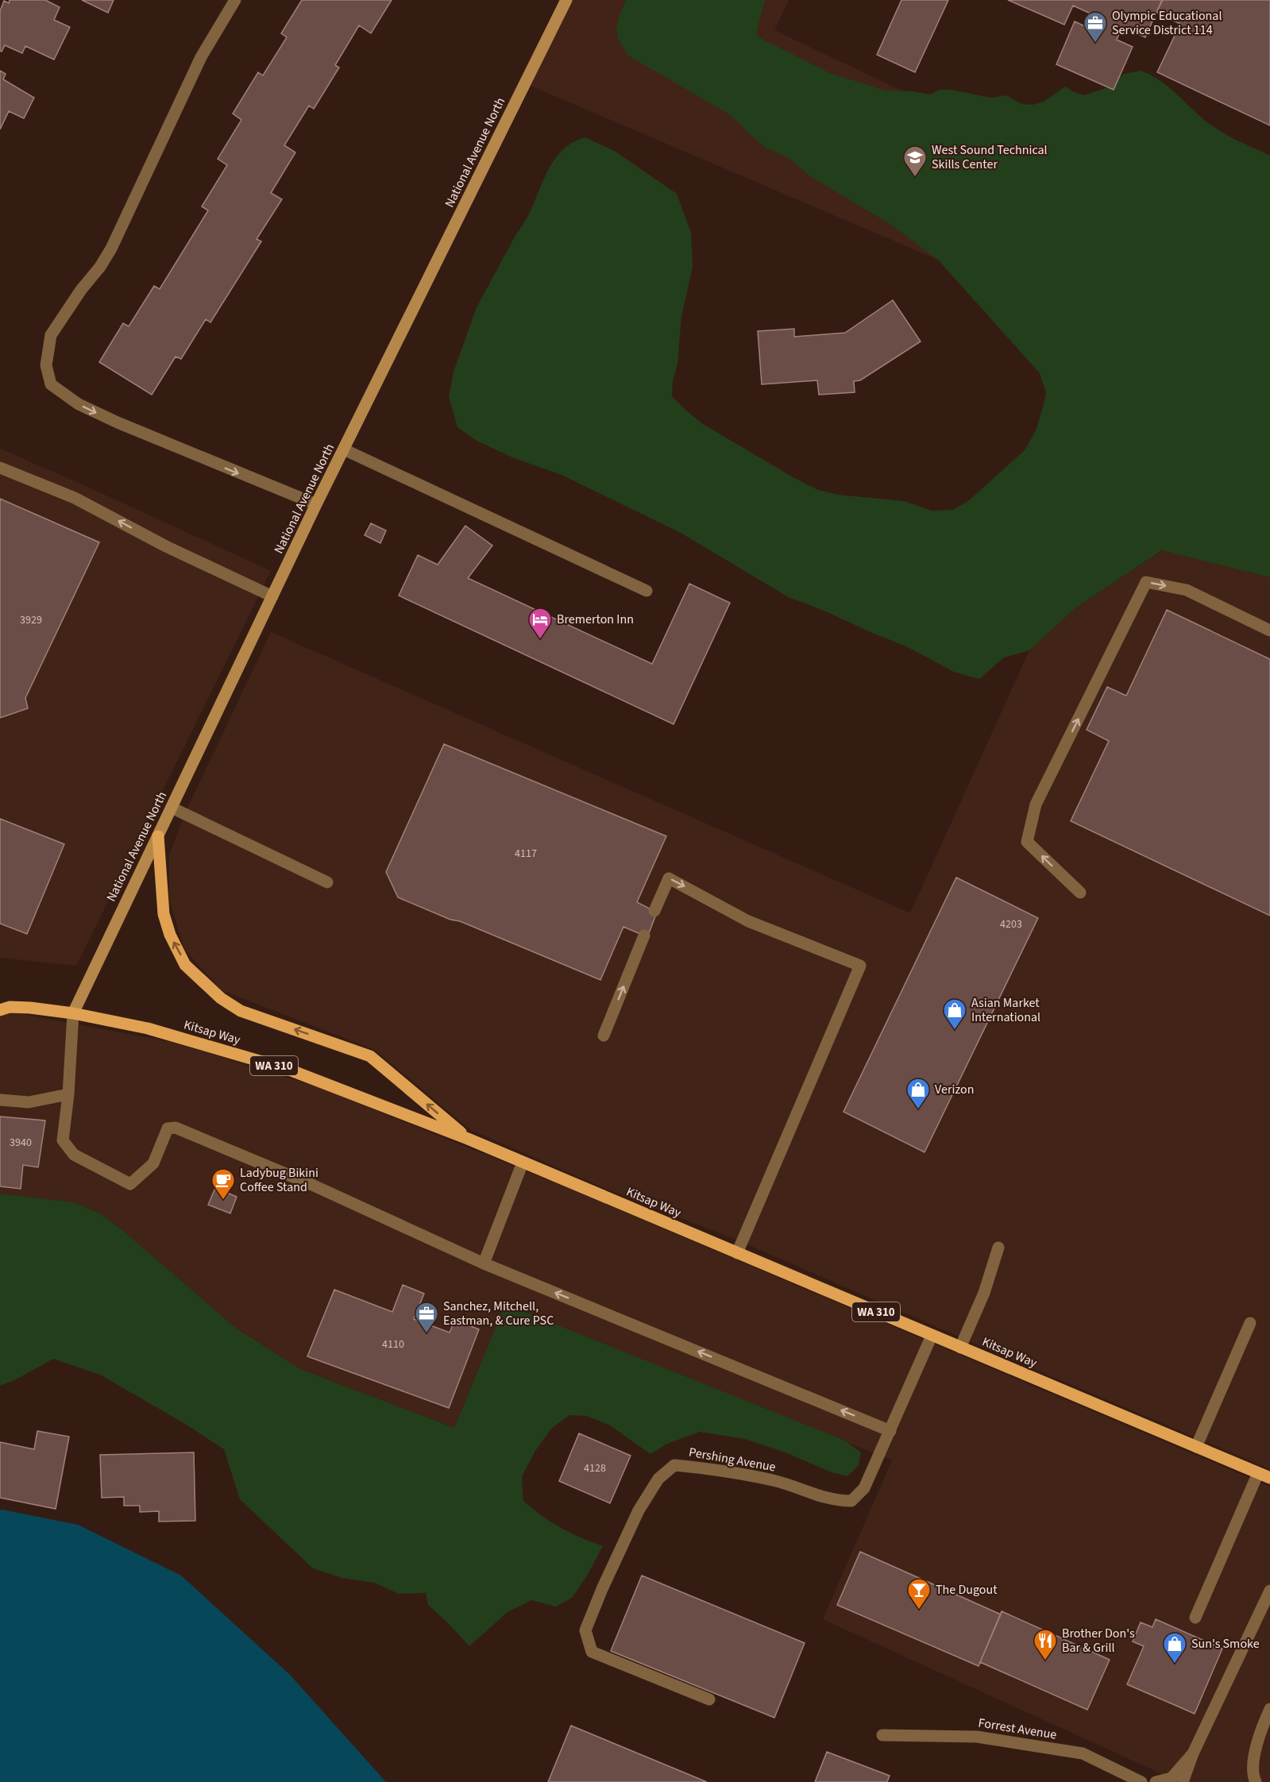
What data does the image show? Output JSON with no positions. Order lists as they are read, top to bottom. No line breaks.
{"streets":{"main road":["National Avenue North","Kitsap Way","WA 310"],"street":["Pershing Avenue","Forrest Avenue"]},"crossings":[["National Avenue North","Kitsap Way"],["Kitsap Way","Pershing Avenue"]],"places":{"office":["Olympic Educational Service District 114","Sanchez, Mitchell, Eastman, & Cure PSC"],"school or university":["West Sound Technical Skills Center"],"hotel":["Bremerton Inn"],"shop":["Asian Market International","Verizon","Sun's Smoke"],"cafe":["Ladybug Bikini Coffee Stand"],"bar":["The Dugout"],"restaurant":["Brother Don's Bar & Grill"]},"house_numbers":["3929","4117","4203","3940","4110","4128"]}
